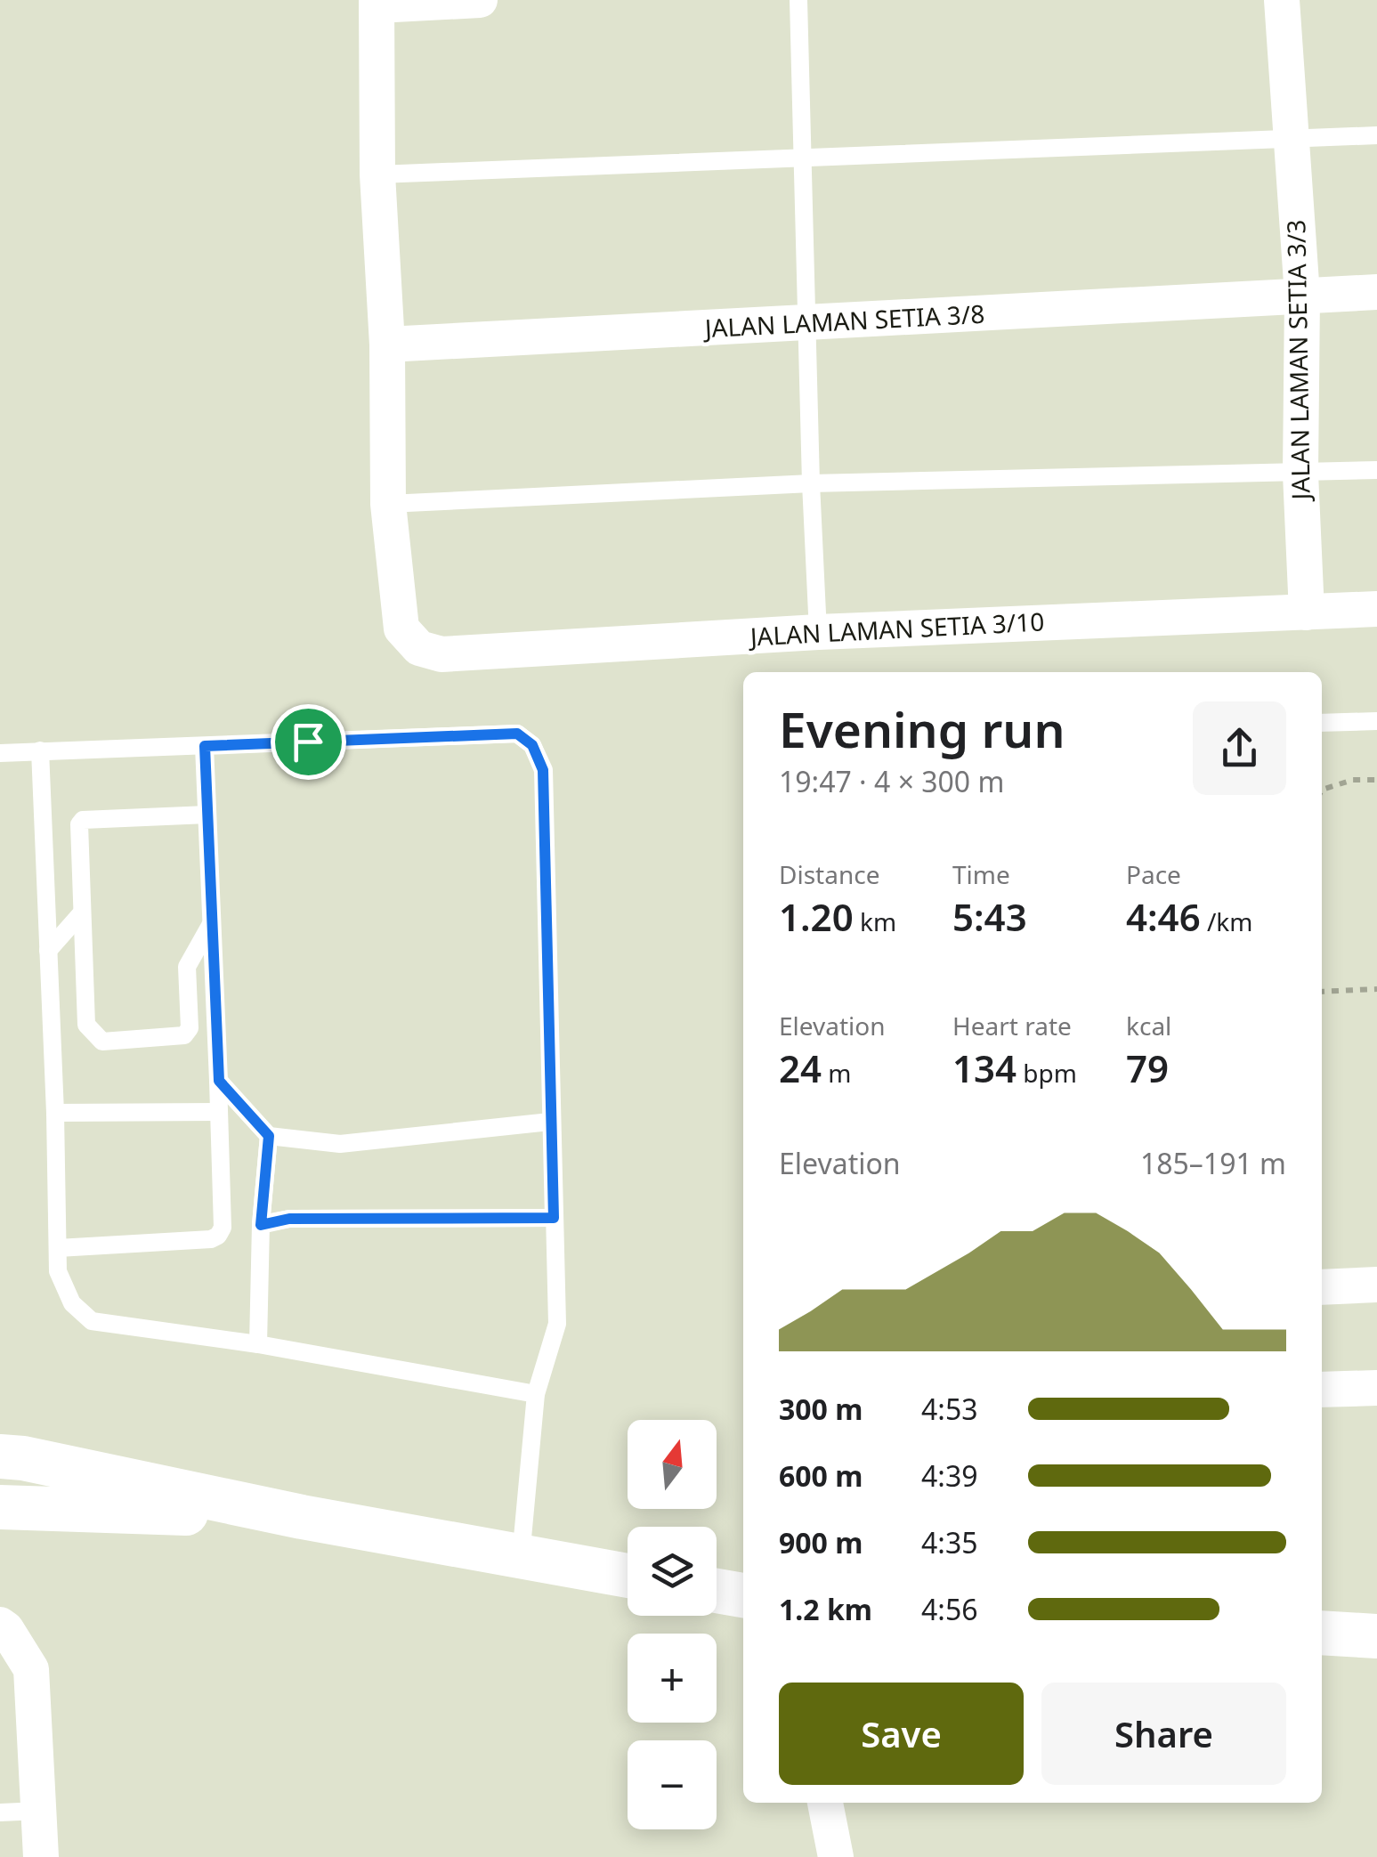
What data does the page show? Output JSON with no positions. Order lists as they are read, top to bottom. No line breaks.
{"streets":{"street":["JALAN LAMAN SETIA 3/8","JALAN LAMAN SETIA 3/3","JALAN LAMAN SETIA 3/10"]},"crossings":[["JALAN LAMAN SETIA 3/8","JALAN LAMAN SETIA 3/3"],["JALAN LAMAN SETIA 3/3","JALAN LAMAN SETIA 3/10"]],"north":"top","page":{"heading":["Evening run","19:47 · 4 × 300 m"],"stats":[["Distance","1.20 km"],["Time","5:43"],["Pace","4:46 /km"],["Elevation","24 m"],["Heart rate","134 bpm"],["kcal","79"]],"chart":["Elevation","185–191 m"],"list":[{"name":"300 m","note":"4:53"},{"name":"600 m","note":"4:39"},{"name":"900 m","note":"4:35"},{"name":"1.2 km","note":"4:56"}],"map_buttons":["+","−"],"buttons":["Save","Share"]}}
